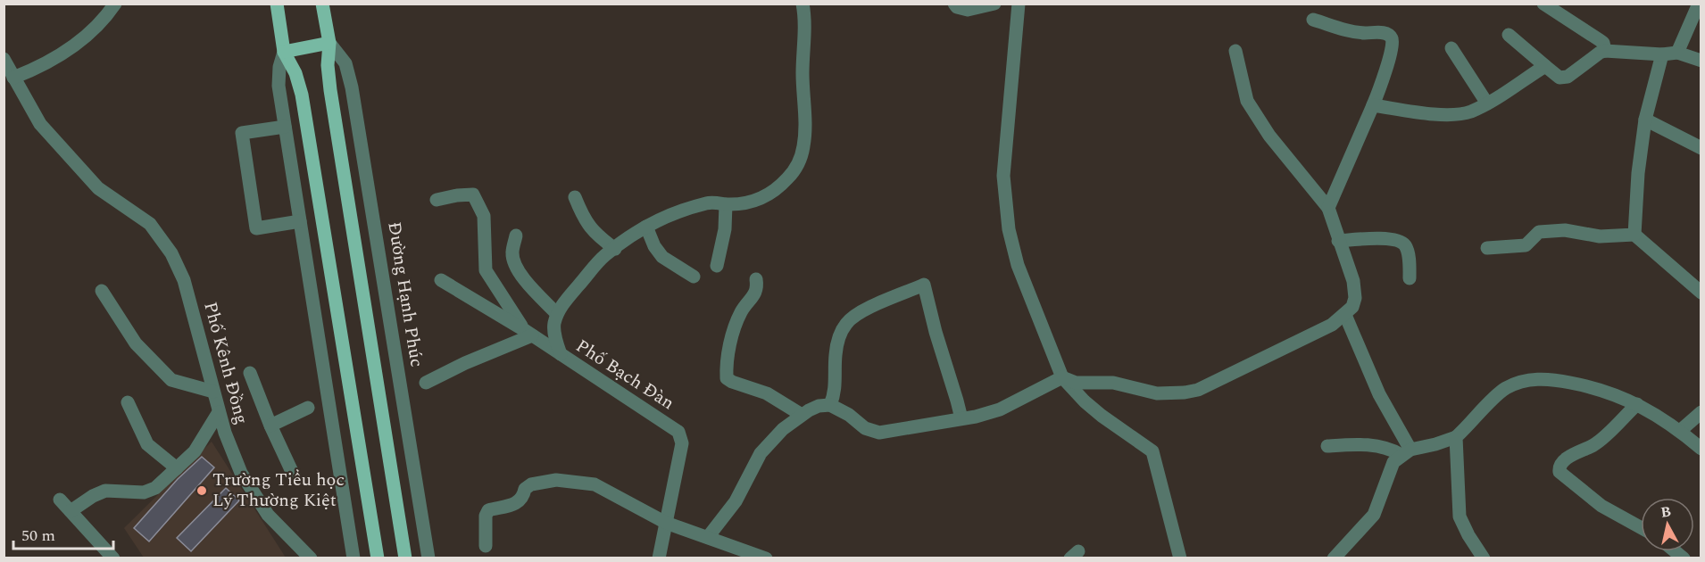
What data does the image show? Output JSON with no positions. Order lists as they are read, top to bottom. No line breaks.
{"streets":{"main road":["Đường Hạnh Phúc"],"street":["Phố Kênh Đồng","Phố Bạch Đàn"]},"places":["Trường Tiểu học Lý Thường Kiệt"],"scale_bar":"50 m","north":"top"}
